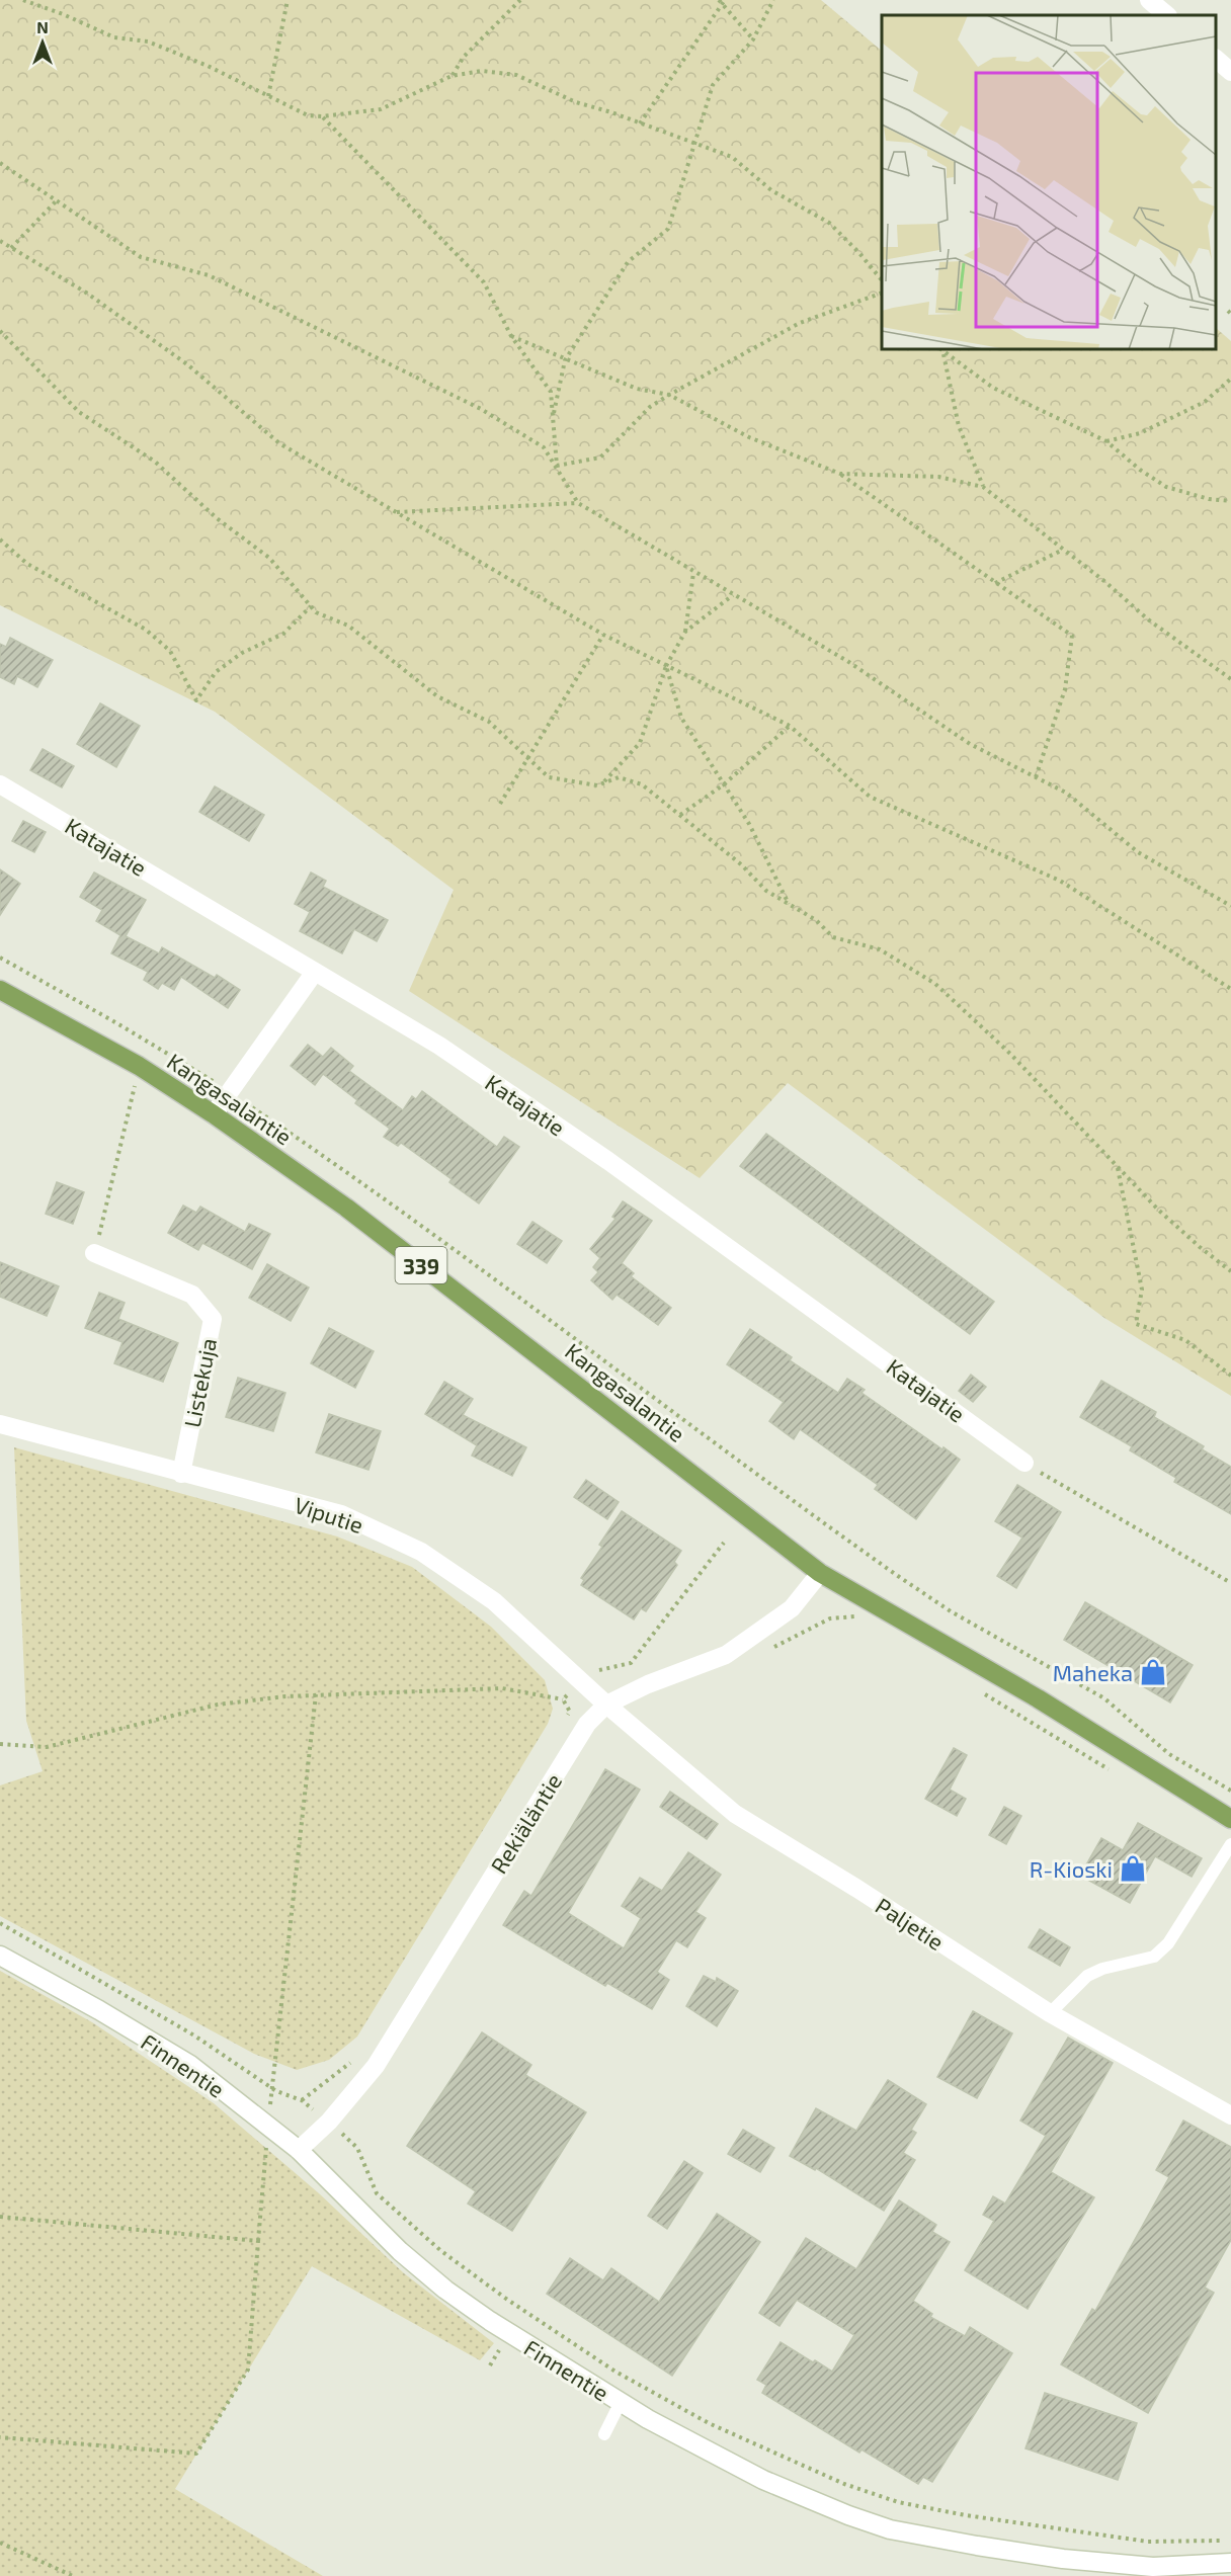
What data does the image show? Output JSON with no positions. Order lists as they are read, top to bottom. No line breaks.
{"streets":{"main road":["Kangasalantie","339"],"street":["Katajatie","Listekuja","Viputie","Rekiäläntie","Paljetie","Finnentie"]},"crossings":[["Kangasalantie","Rekiäläntie"],["Listekuja","Viputie"],["Viputie","Rekiäläntie"],["Viputie","Paljetie"],["Rekiäläntie","Paljetie"],["Rekiäläntie","Finnentie"]],"places":{"shop":["Maheka","R-Kioski"]},"north":"top"}
